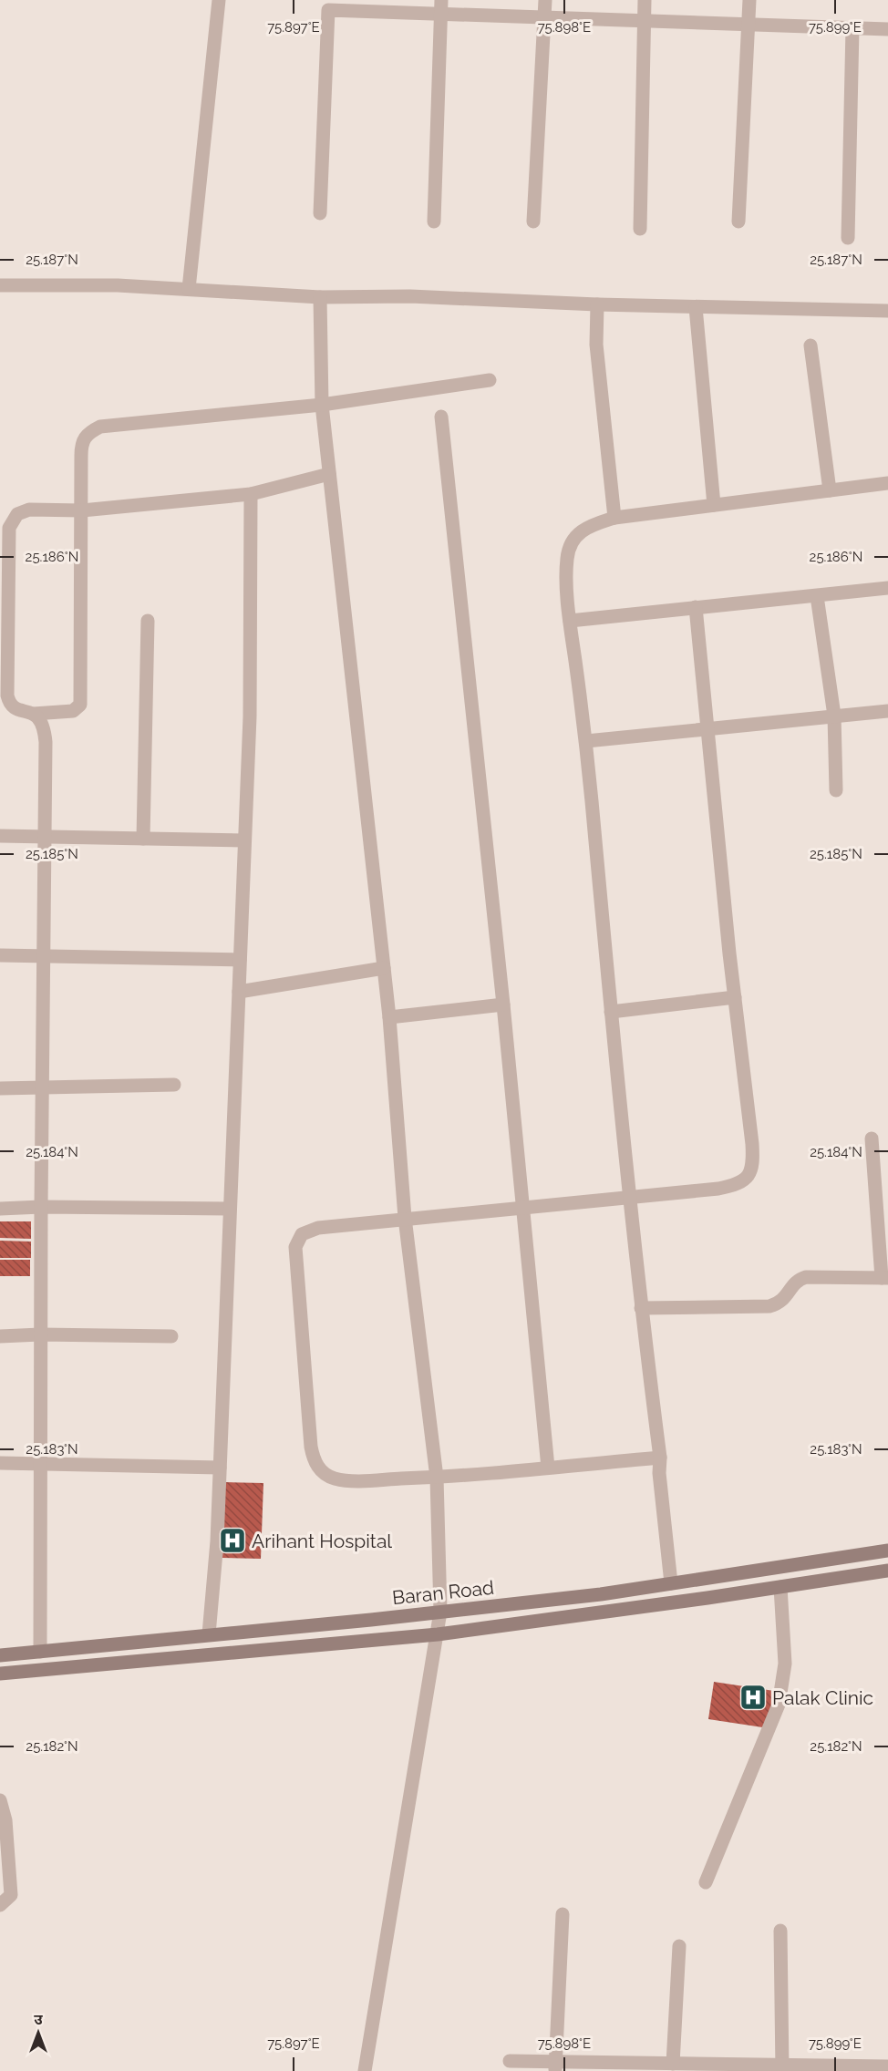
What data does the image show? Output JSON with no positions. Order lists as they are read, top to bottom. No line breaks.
{"streets":{"main road":["Baran Road"]},"places":{"hospital":["Arihant Hospital","Palak Clinic"]},"north":"top","coordinates":["75.897°E","75.898°E","75.899°E","25.187°N","25.186°N","25.185°N","25.184°N","25.183°N","25.182°N"]}
